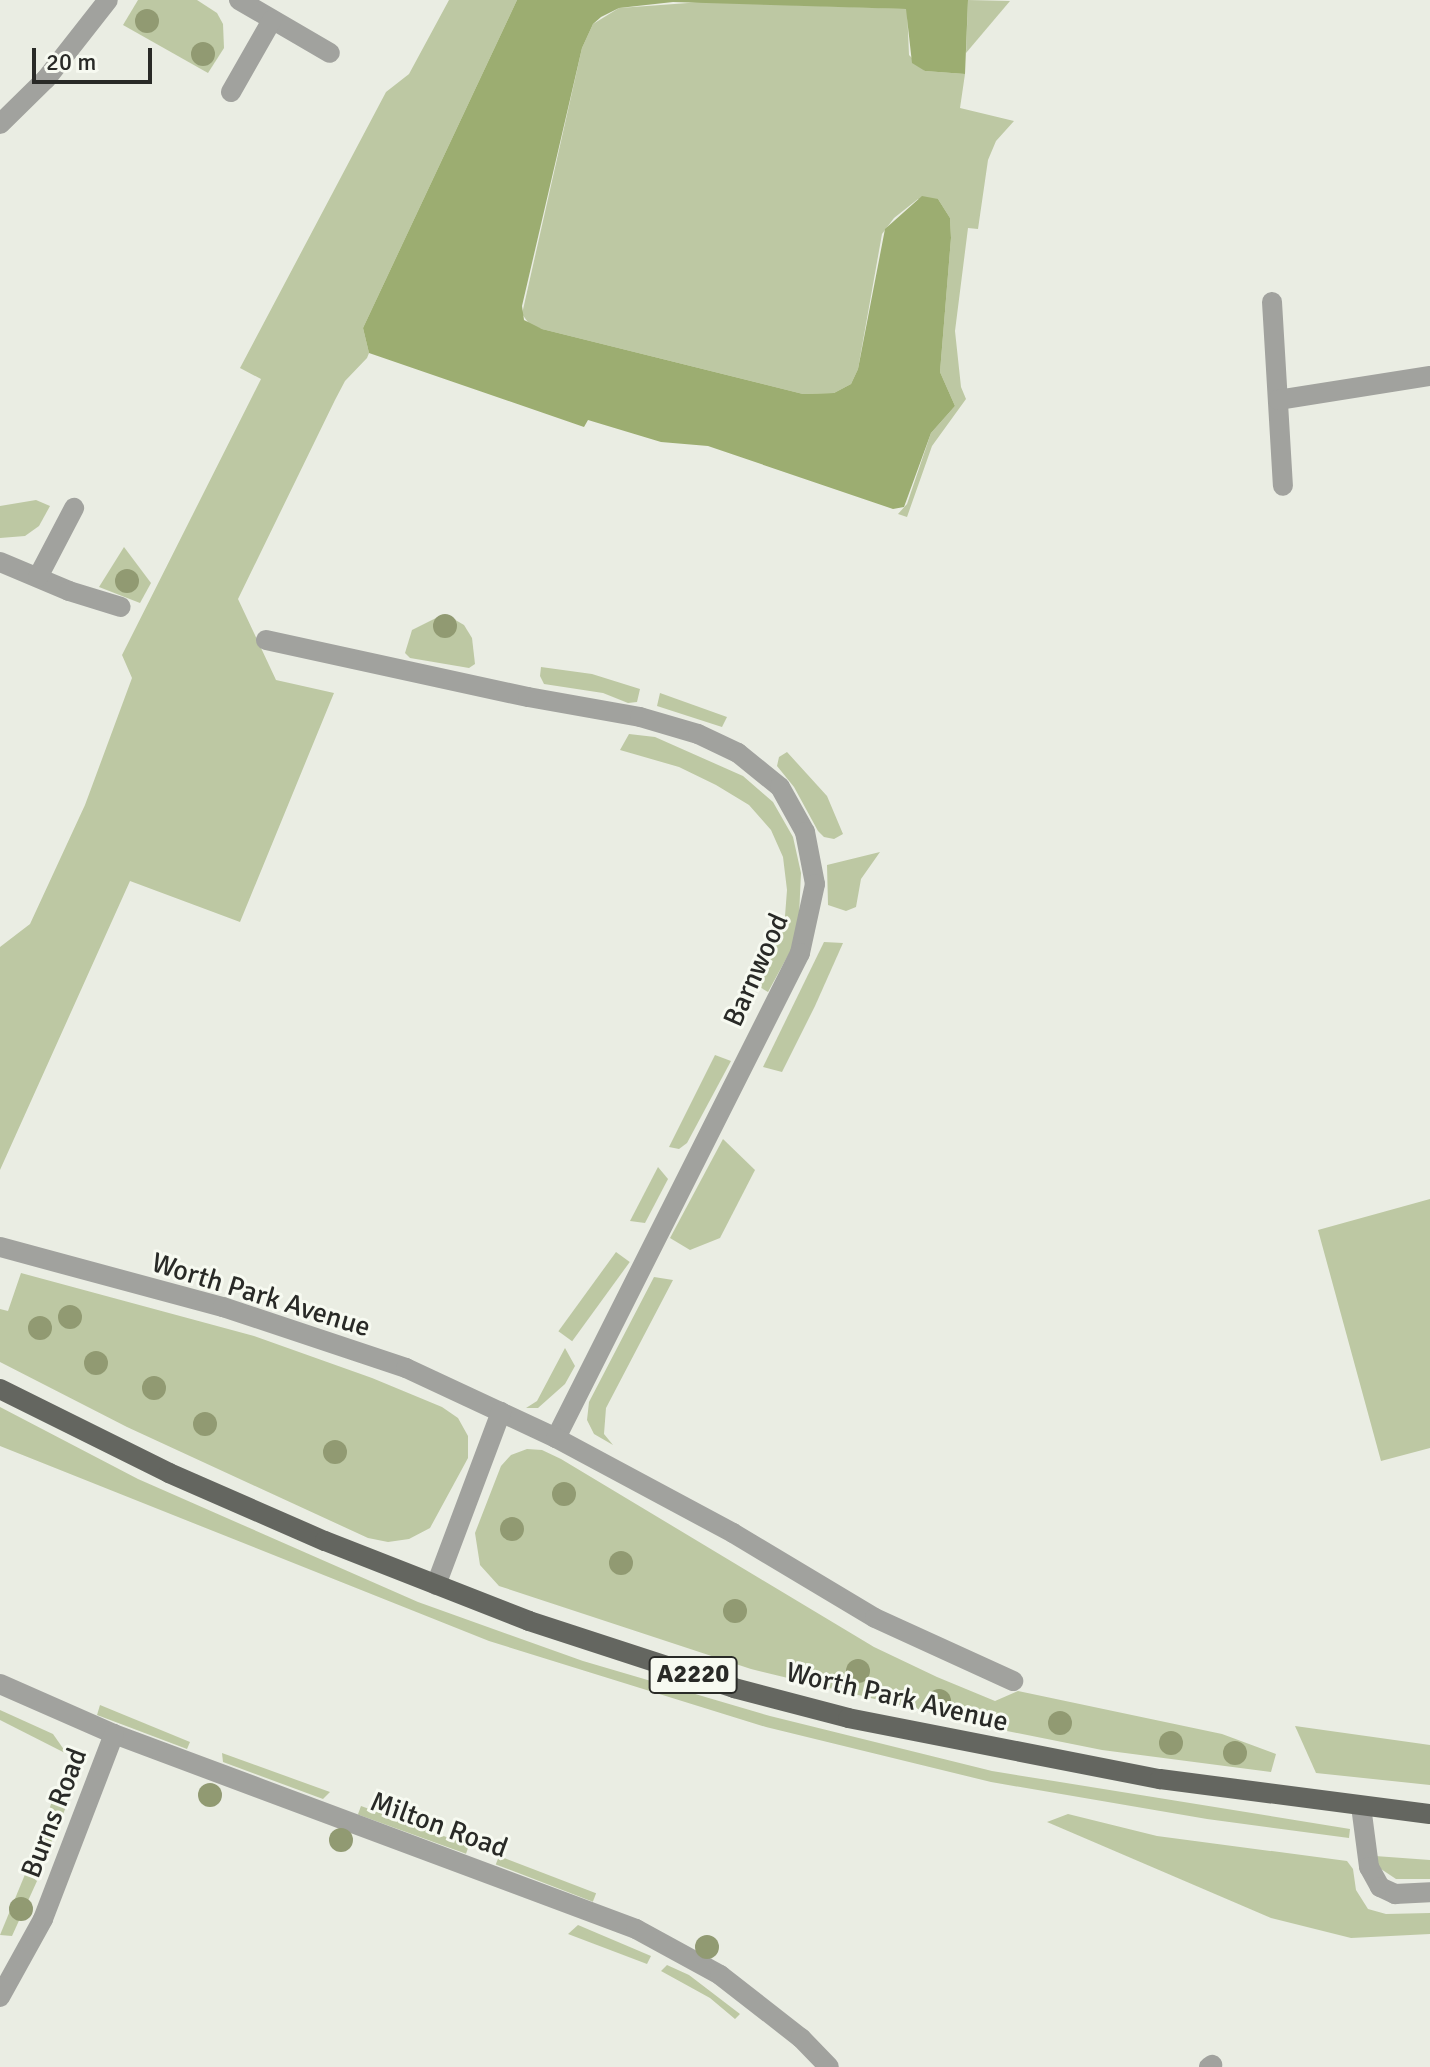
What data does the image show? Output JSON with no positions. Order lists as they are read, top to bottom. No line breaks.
{"streets":{"main road":["Worth Park Avenue","A2220"],"street":["Barnwood","Burns Road","Milton Road"]},"crossings":[["Barnwood","Worth Park Avenue"],["Burns Road","Milton Road"]],"scale_bar":"20 m"}
